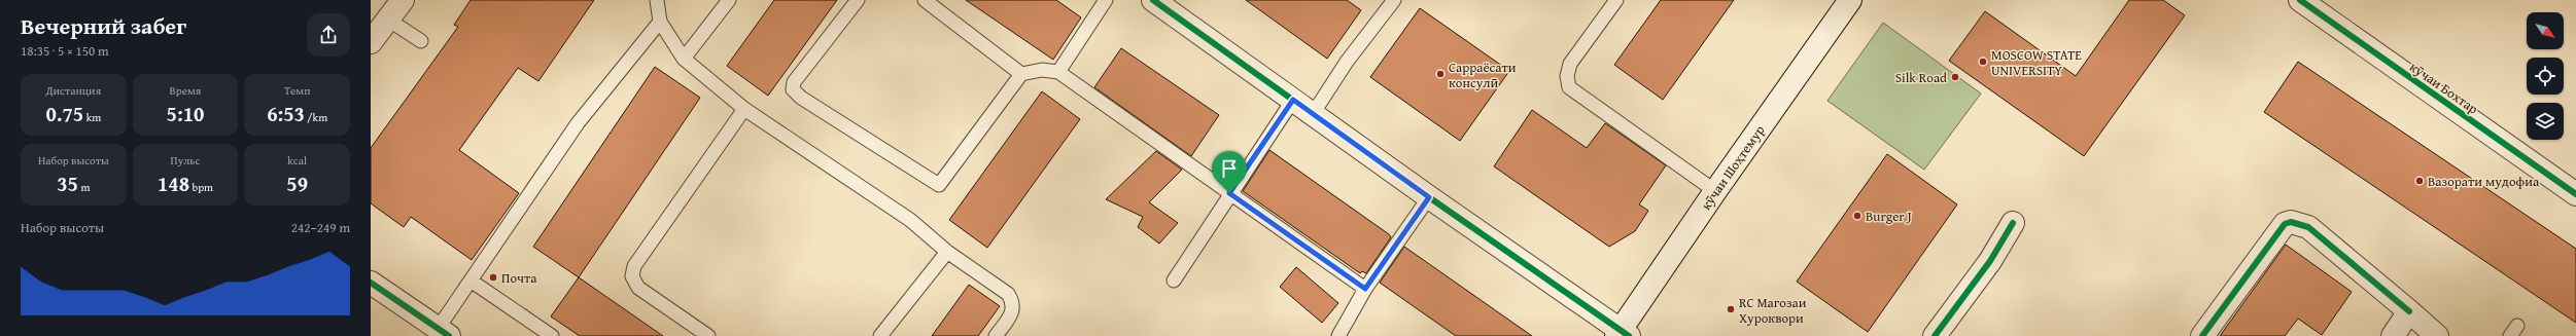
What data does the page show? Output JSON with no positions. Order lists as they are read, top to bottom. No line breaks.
{"streets":{"street":["кӯчаи Бохтар","кӯчаи Шоҳтемур"]},"places":["MOSCOW STATE UNIVERSITY","Сарраёсати консулӣ","Silk Road","Вазорати мудофиа","Burger J","Почта","RC Магозаи Хуроквори"],"north":"bottom right","page":{"heading":["Вечерний забег","18:35 · 5 × 150 m"],"stats":[["Дистанция","0.75 km"],["Время","5:10"],["Темп","6:53 /km"],["Набор высоты","35 m"],["Пульс","148 bpm"],["kcal","59"]],"chart":["Набор высоты","242–249 m"]}}
